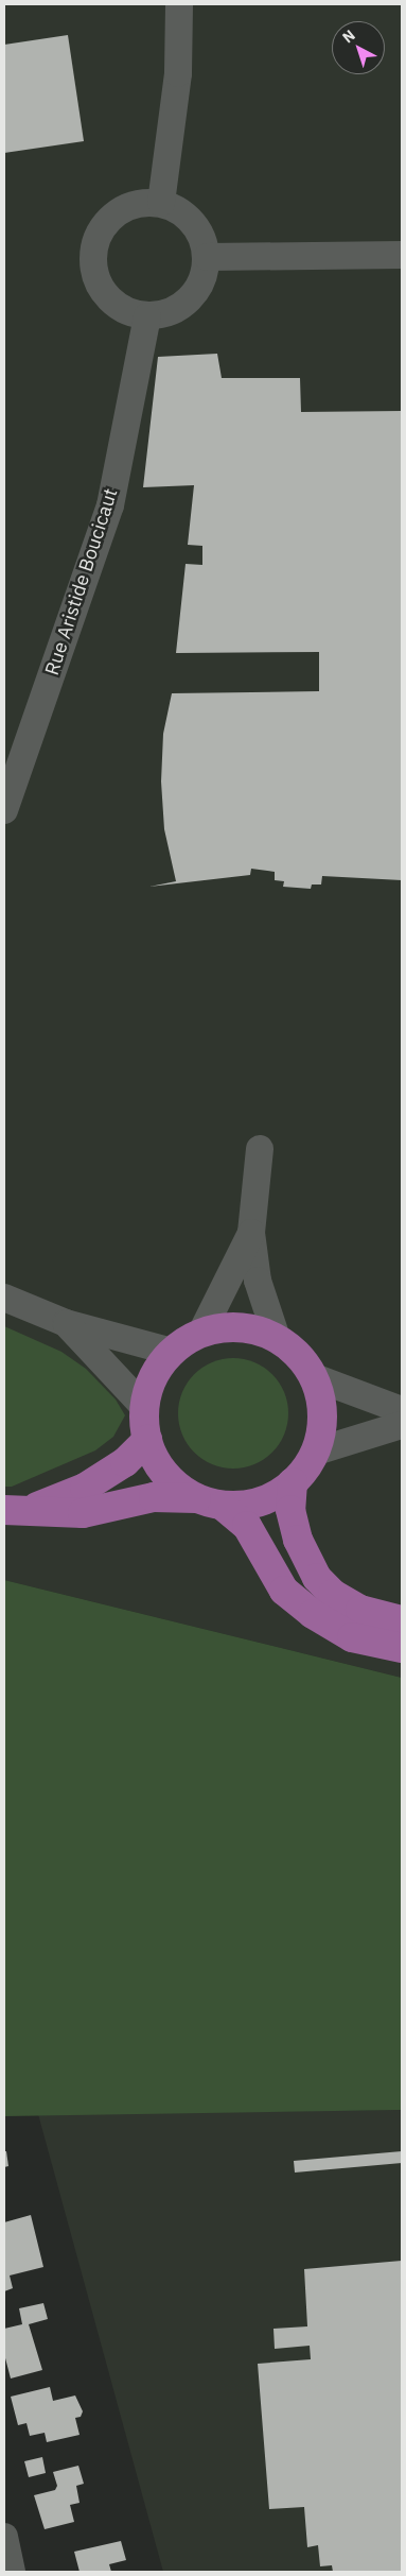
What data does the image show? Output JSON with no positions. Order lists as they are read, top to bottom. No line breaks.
{"streets":{"street":["Rue Aristide Boucicaut"]},"north":"top left"}
